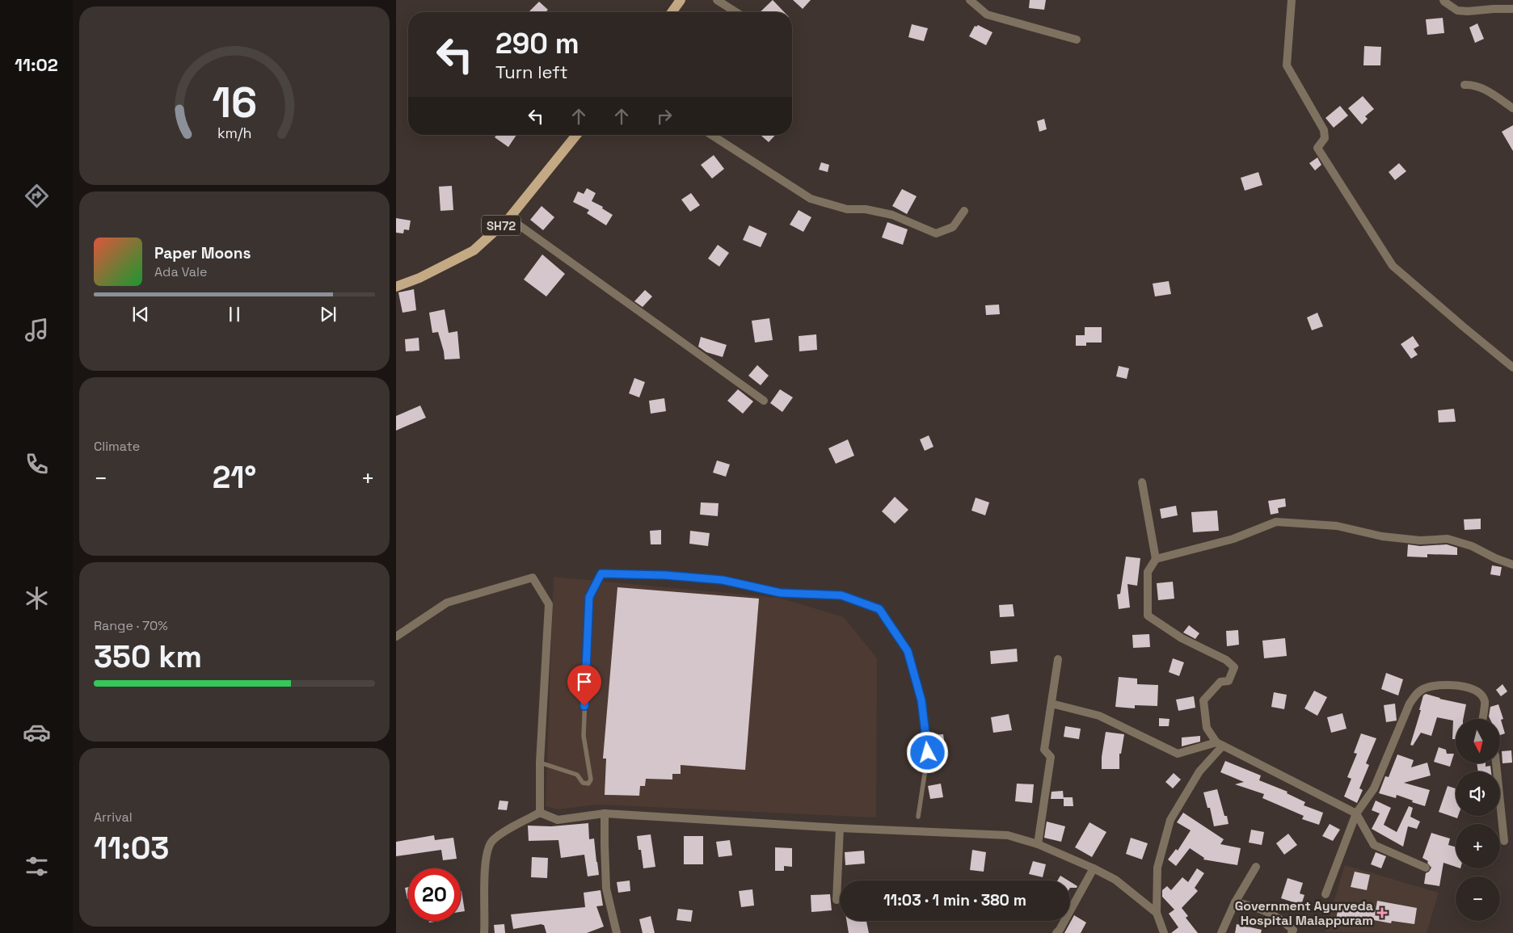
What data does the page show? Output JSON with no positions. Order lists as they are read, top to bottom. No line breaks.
{"streets":{"main road":["SH72"]},"places":{"health":["Government Ayurveda Hospital Malappuram"]},"north":"bottom","page":{"tabs":"11:02","turn":["290 m","Turn left"],"song":["Paper Moons","Ada Vale"],"tile":["Climate",["Range · 70%","350 km"],["Arrival","11:03"]],"heat":["−","21°","+"],"map_buttons":["+","−"],"limit":"20","trip":"11:03 · 1 min · 380 m","gauge":["16","km/h"]}}
